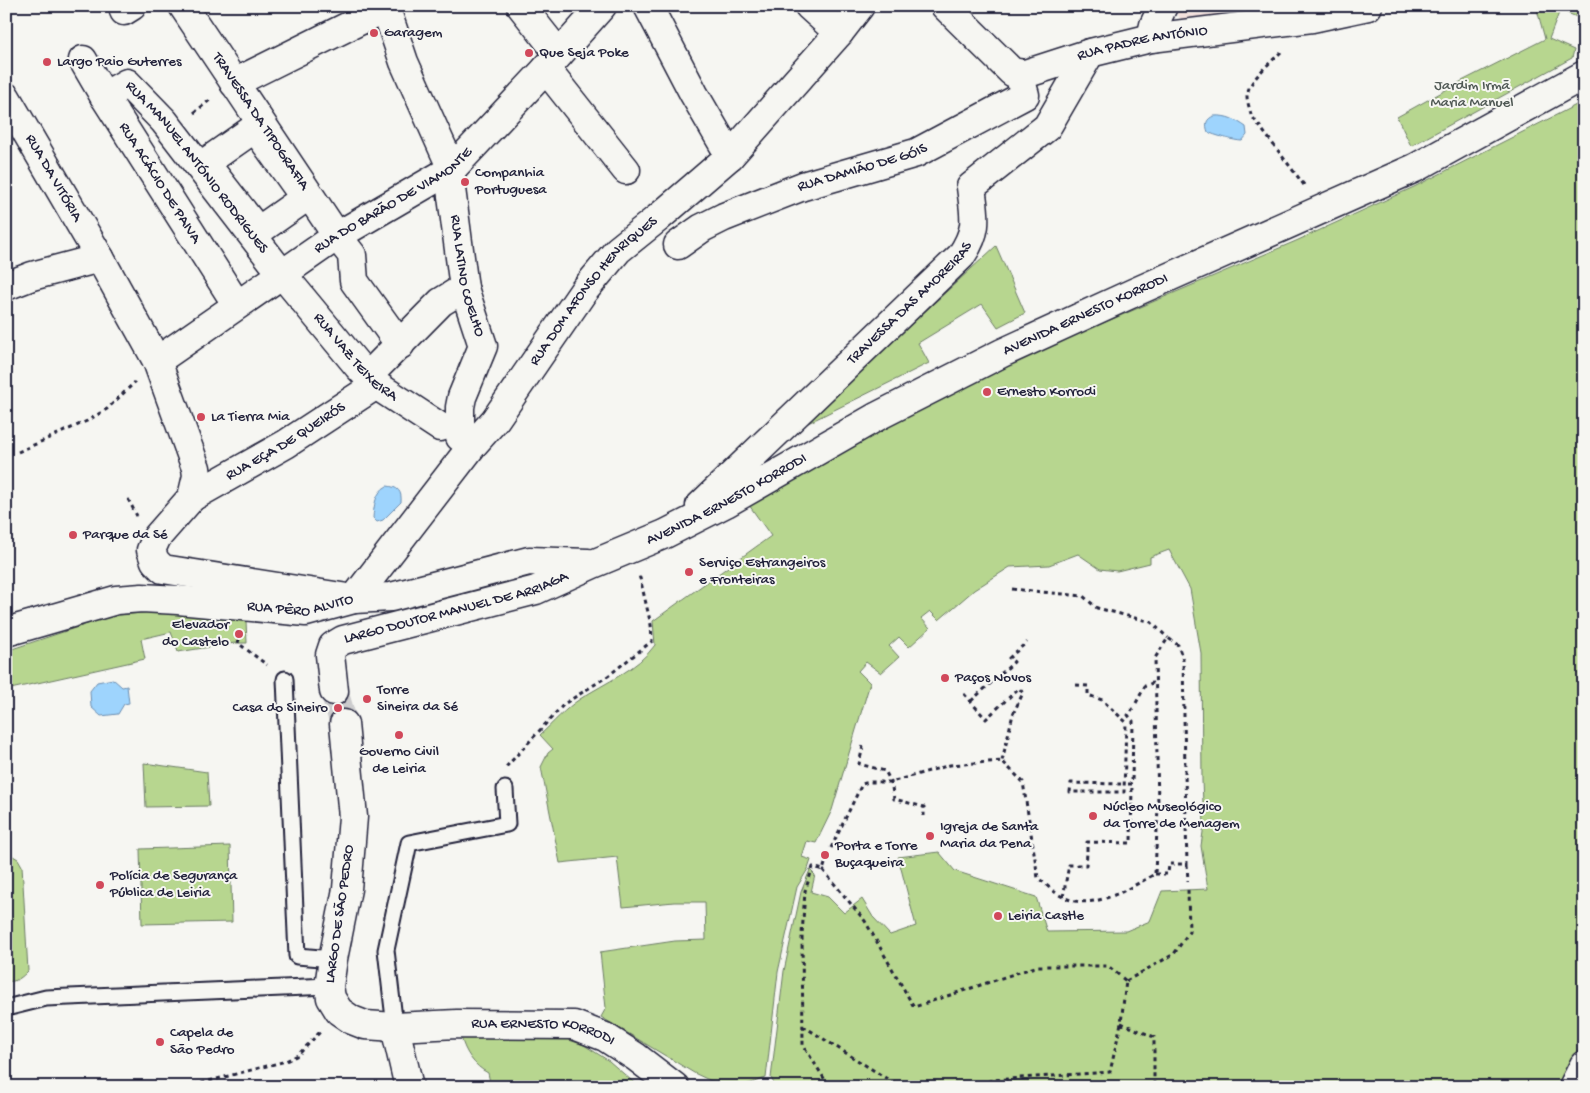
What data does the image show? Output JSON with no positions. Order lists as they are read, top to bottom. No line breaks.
{"streets":{"street":["RUA PADRE ANTÓNIO","TRAVESSA DA TIPOGRAFIA","RUA DAMIÃO DE GÓIS","RUA MANUEL ANTÓNIO RODRIGUES","RUA DA VITÓRIA","RUA ACÁCIO DE PAIVA","RUA DO BARÃO DE VIAMONTE","RUA LATINO COELHO","RUA DOM AFONSO HENRIQUES","TRAVESSA DAS AMOREIRAS","AVENIDA ERNESTO KORRODI","RUA VAZ TEIXEIRA","RUA EÇA DE QUEIRÓS","RUA PÊRO ALVITO","LARGO DOUTOR MANUEL DE ARRIAGA","LARGO DE SÃO PEDRO","RUA ERNESTO KORRODI"]},"crossings":[["RUA PADRE ANTÓNIO","RUA DAMIÃO DE GÓIS"],["RUA PADRE ANTÓNIO","TRAVESSA DAS AMOREIRAS"],["TRAVESSA DA TIPOGRAFIA","RUA DO BARÃO DE VIAMONTE"],["TRAVESSA DA TIPOGRAFIA","RUA EÇA DE QUEIRÓS"],["RUA MANUEL ANTÓNIO RODRIGUES","RUA ACÁCIO DE PAIVA"],["RUA MANUEL ANTÓNIO RODRIGUES","RUA DO BARÃO DE VIAMONTE"],["RUA MANUEL ANTÓNIO RODRIGUES","RUA VAZ TEIXEIRA"],["RUA DA VITÓRIA","RUA DO BARÃO DE VIAMONTE"],["RUA DA VITÓRIA","RUA EÇA DE QUEIRÓS"],["RUA ACÁCIO DE PAIVA","RUA DO BARÃO DE VIAMONTE"],["RUA DO BARÃO DE VIAMONTE","RUA LATINO COELHO"],["RUA DO BARÃO DE VIAMONTE","RUA VAZ TEIXEIRA"],["RUA LATINO COELHO","RUA VAZ TEIXEIRA"],["RUA LATINO COELHO","RUA EÇA DE QUEIRÓS"],["RUA DOM AFONSO HENRIQUES","RUA PÊRO ALVITO"],["TRAVESSA DAS AMOREIRAS","AVENIDA ERNESTO KORRODI"],["AVENIDA ERNESTO KORRODI","RUA PÊRO ALVITO"],["AVENIDA ERNESTO KORRODI","LARGO DOUTOR MANUEL DE ARRIAGA"],["RUA VAZ TEIXEIRA","RUA EÇA DE QUEIRÓS"],["RUA PÊRO ALVITO","LARGO DOUTOR MANUEL DE ARRIAGA"]],"parks":["Jardim Irmã Maria Manuel"],"places":["Garagem","Que Seja Poke","Largo Paio Guterres","Companhia Portuguesa","Ernesto Korrodi","La Tierra Mia","Parque da Sé","Serviço Estrangeiros e Fronteiras","Elevador do Castelo","Paços Novos","Torre Sineira da Sé","Casa do Sineiro","Governo Civil de Leiria","Núcleo Museológico da Torre de Menagem","Igreja de Santa Maria da Pena","Porta e Torre Buçaqueira","Polícia de Segurança Pública de Leiria","Leiria Castle","Capela de São Pedro"]}
